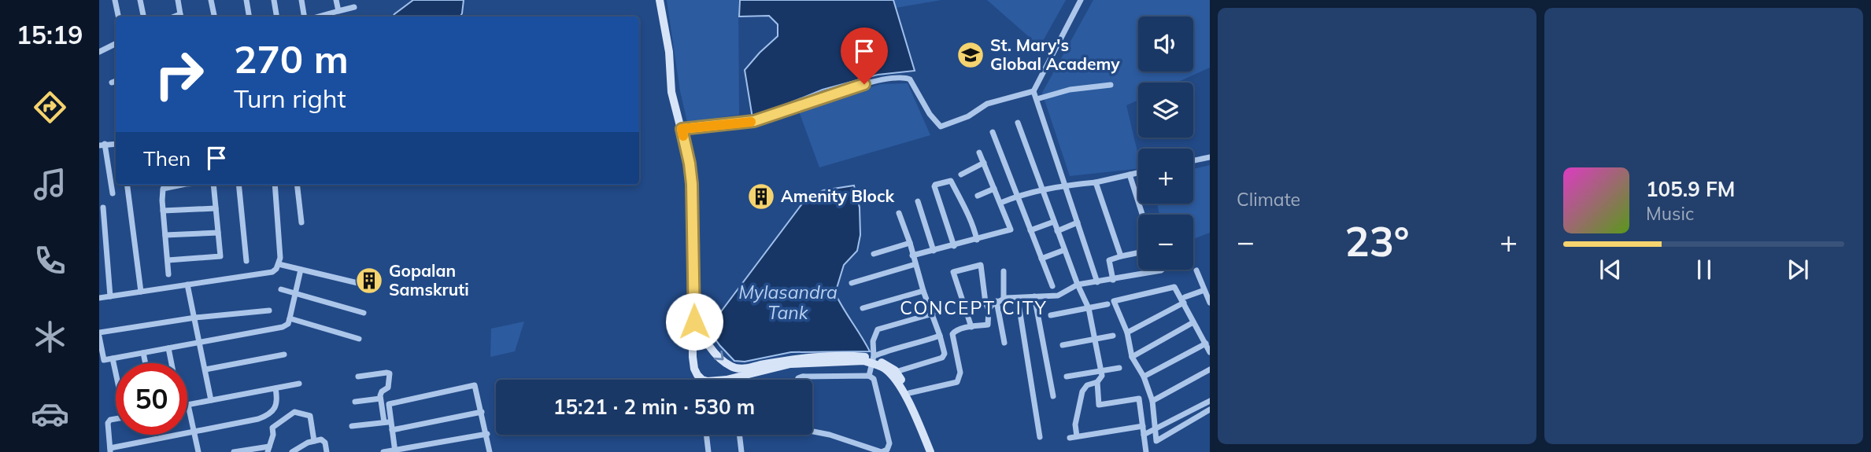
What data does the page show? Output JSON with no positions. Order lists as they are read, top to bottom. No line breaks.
{"districts":["CONCEPT CITY"],"water":["Mylasandra Tank"],"places":{"school or university":["St. Mary's Global Academy"],"building":["Amenity Block","Gopalan Samskruti"]},"page":{"tabs":"15:19","tile":"Climate","map_buttons":["+","−"],"turn":["270 m","Turn right"],"then":"Then","song":["105.9 FM","Music"],"heat":["−","23°","+"],"limit":"50","trip":"15:21 · 2 min · 530 m"}}
